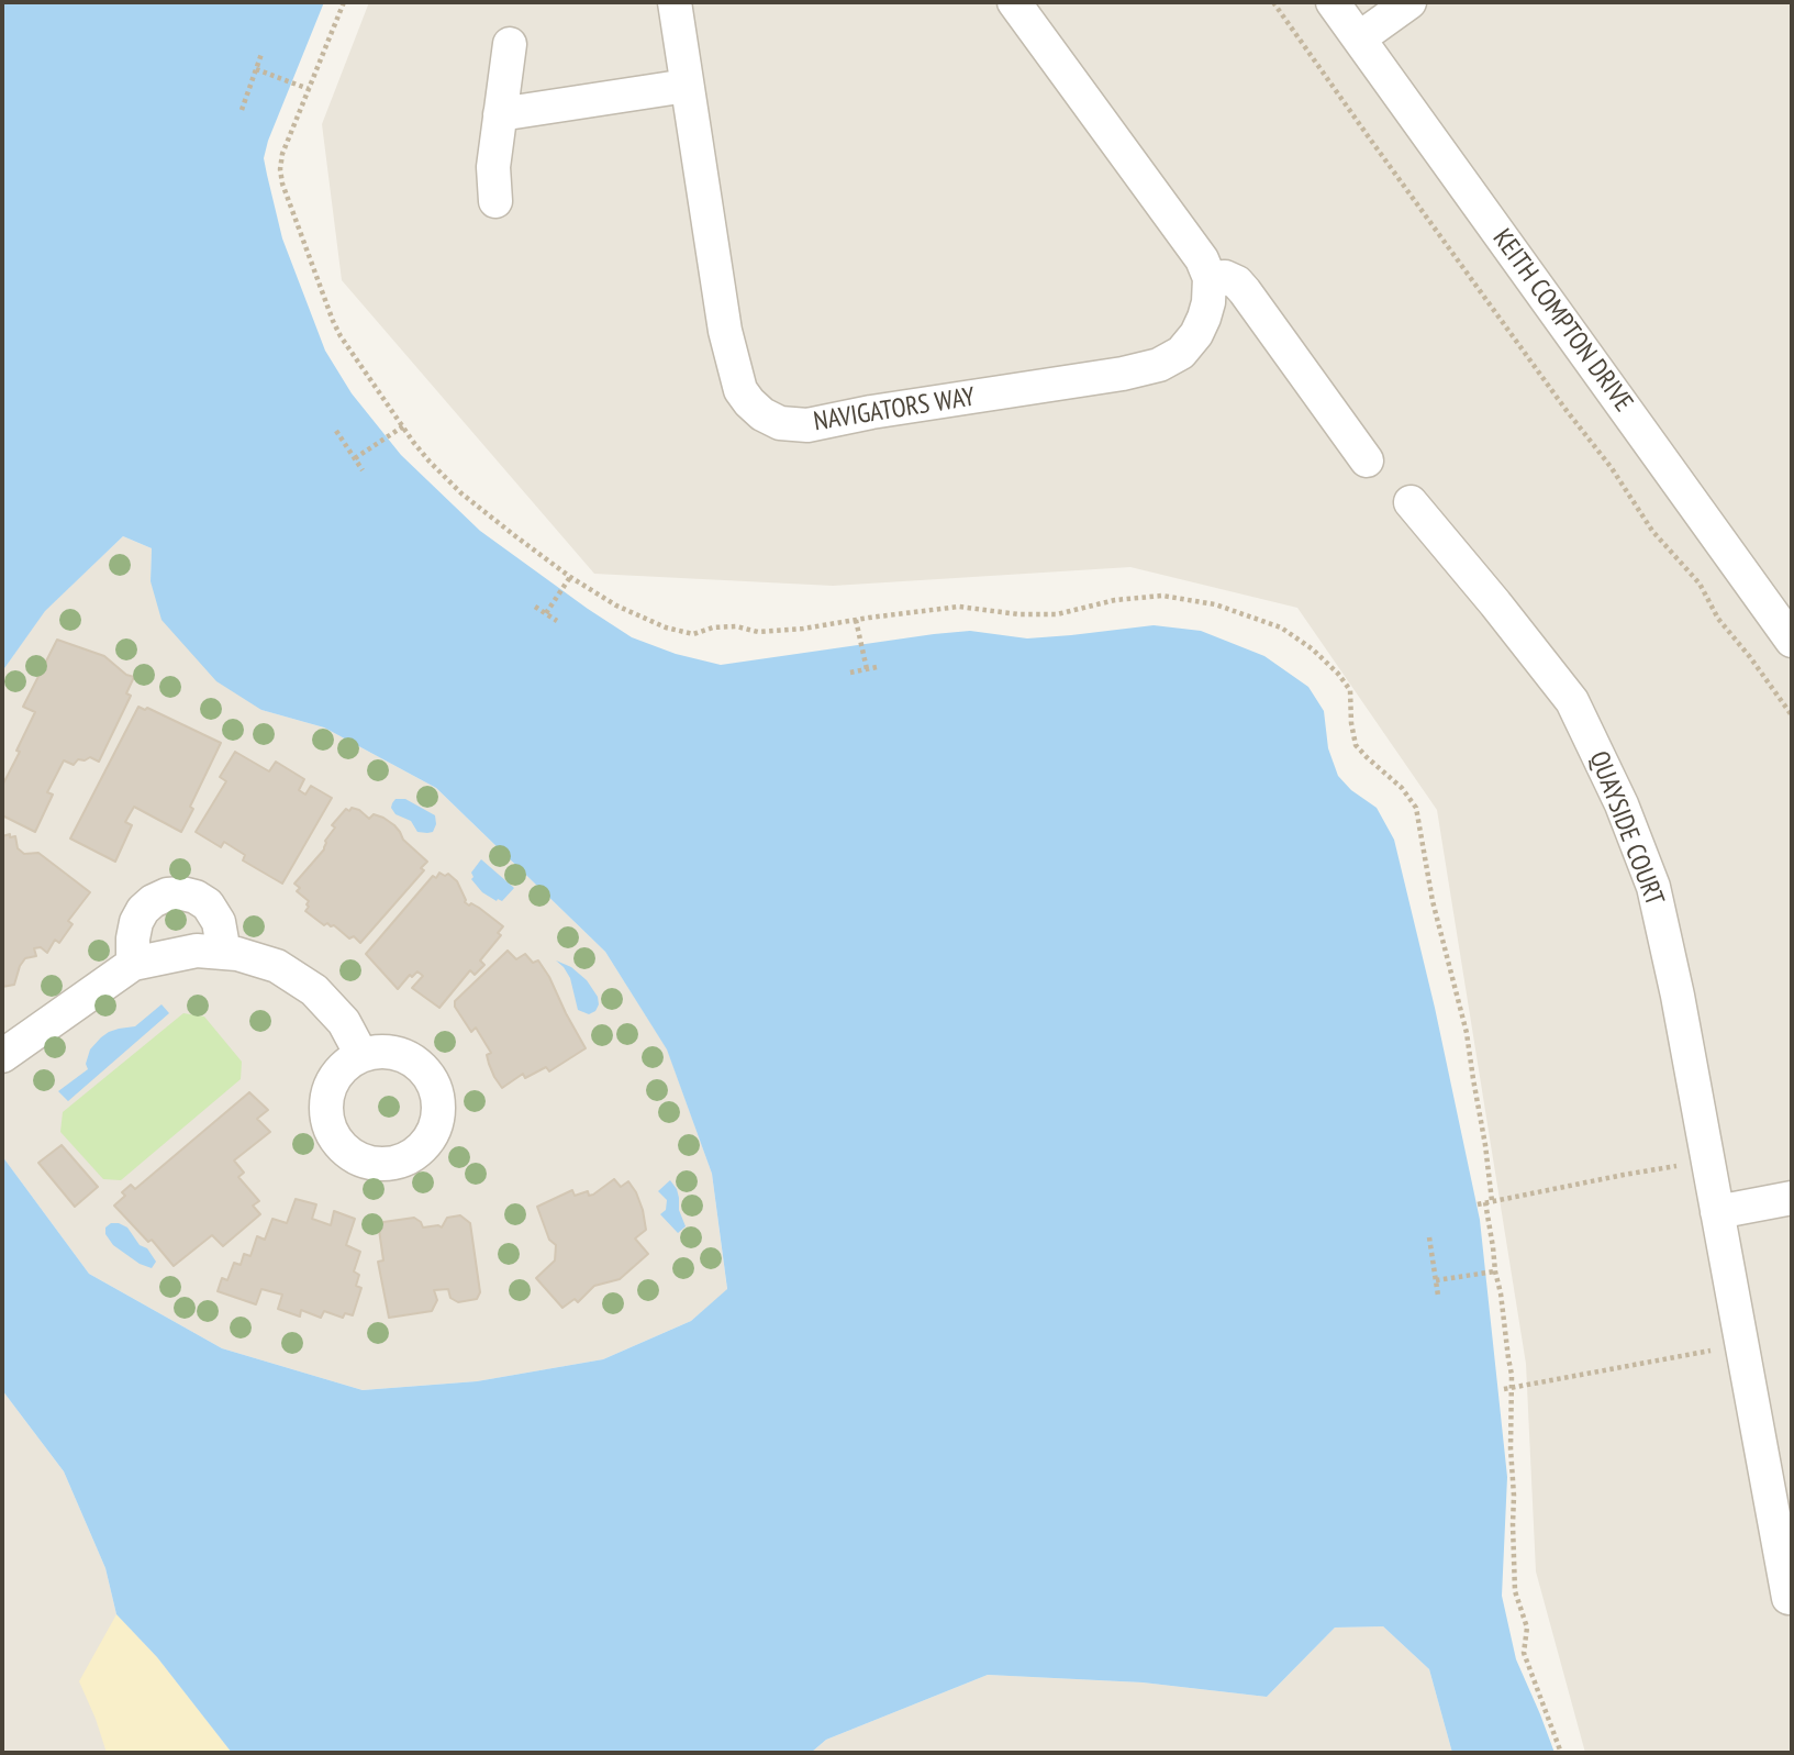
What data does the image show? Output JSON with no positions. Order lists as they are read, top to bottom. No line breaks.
{"streets":{"street":["KEITH COMPTON DRIVE","NAVIGATORS WAY","QUAYSIDE COURT"]}}
